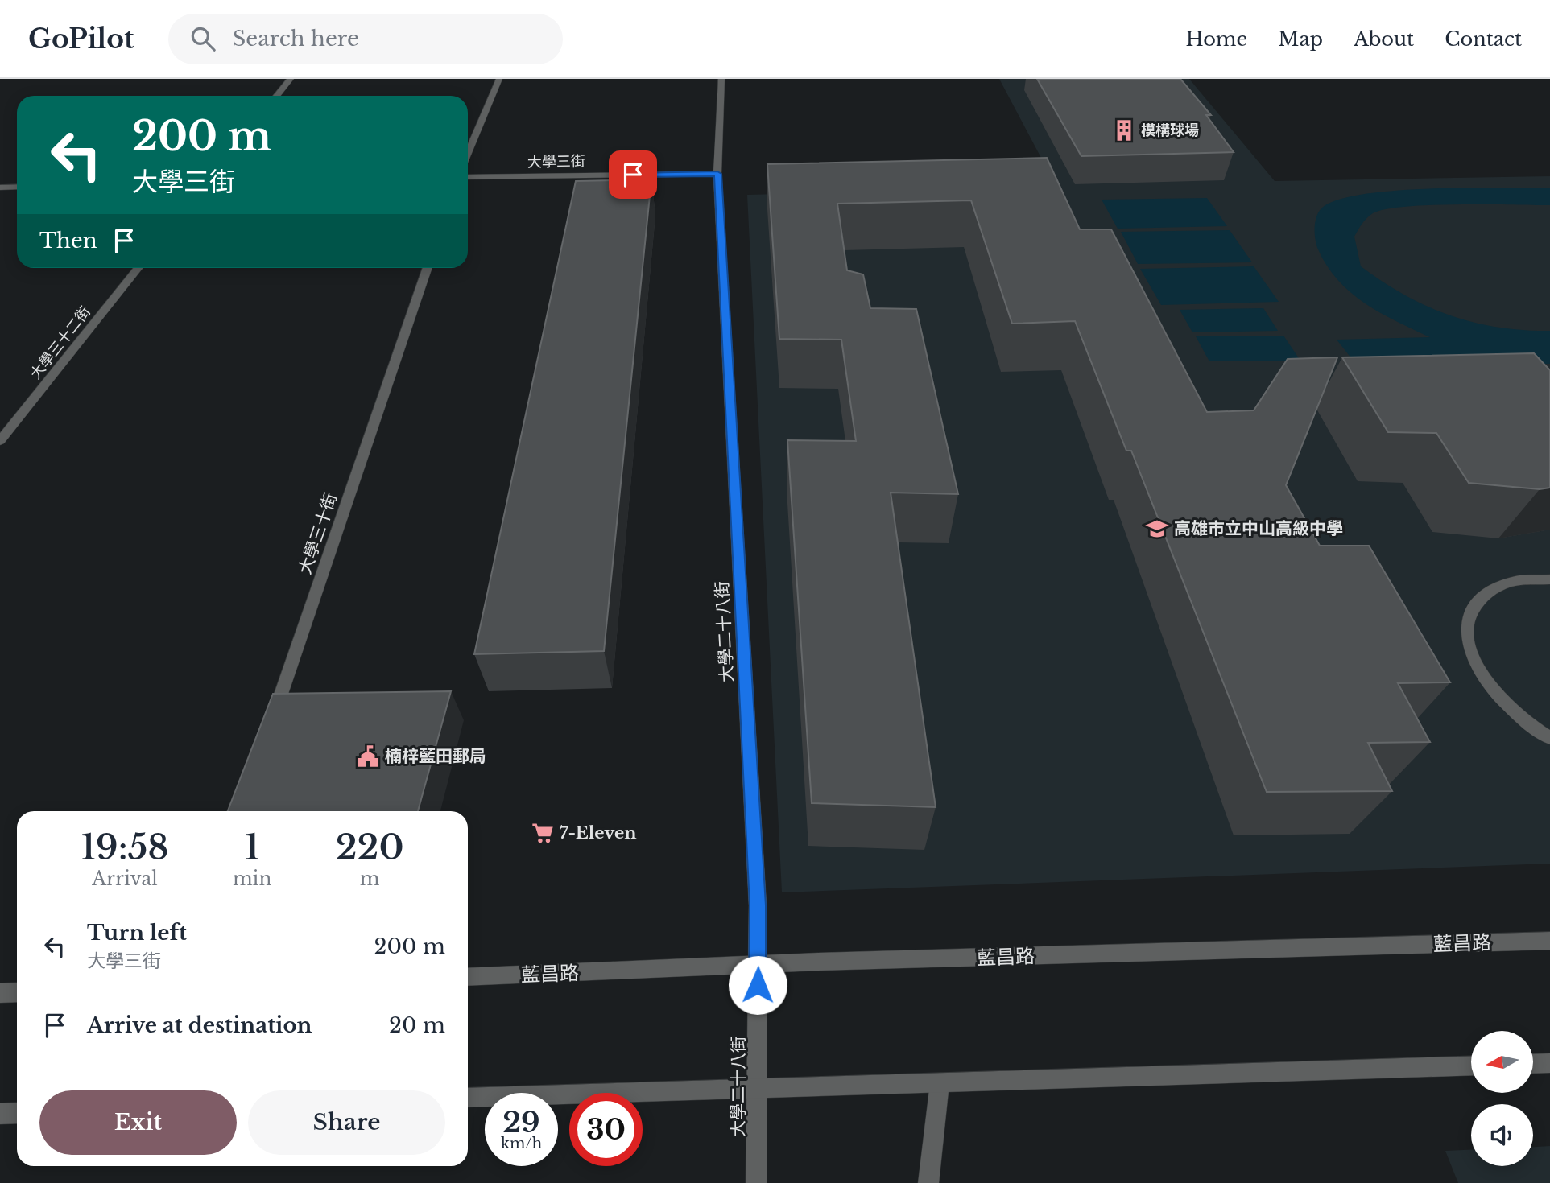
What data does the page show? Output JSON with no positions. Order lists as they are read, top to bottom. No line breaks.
{"streets":{"street":["大學三街","大學三十二街","大學三十街","大學二十八街","藍昌路"]},"crossings":[["大學三街","大學二十八街"],["大學二十八街","藍昌路"]],"places":{"building":["模構球場"],"school or university":["高雄市立中山高級中學"],"public building":["楠梓藍田郵局"],"supermarket":["7-Eleven"]},"north":"left","page":{"header":"GoPilot","search":"Search here","nav":["Home","Map","About","Contact"],"turn":["200 m","大學三街"],"then":"Then","eta":["19:58","Arrival","1","min","220","m"],"list":[{"name":"Turn left","note":"大學三街","value":"200 m"},{"name":"Arrive at destination","value":"20 m"}],"buttons":["Exit","Share"],"speed":"29 km/h","limit":"30"}}
